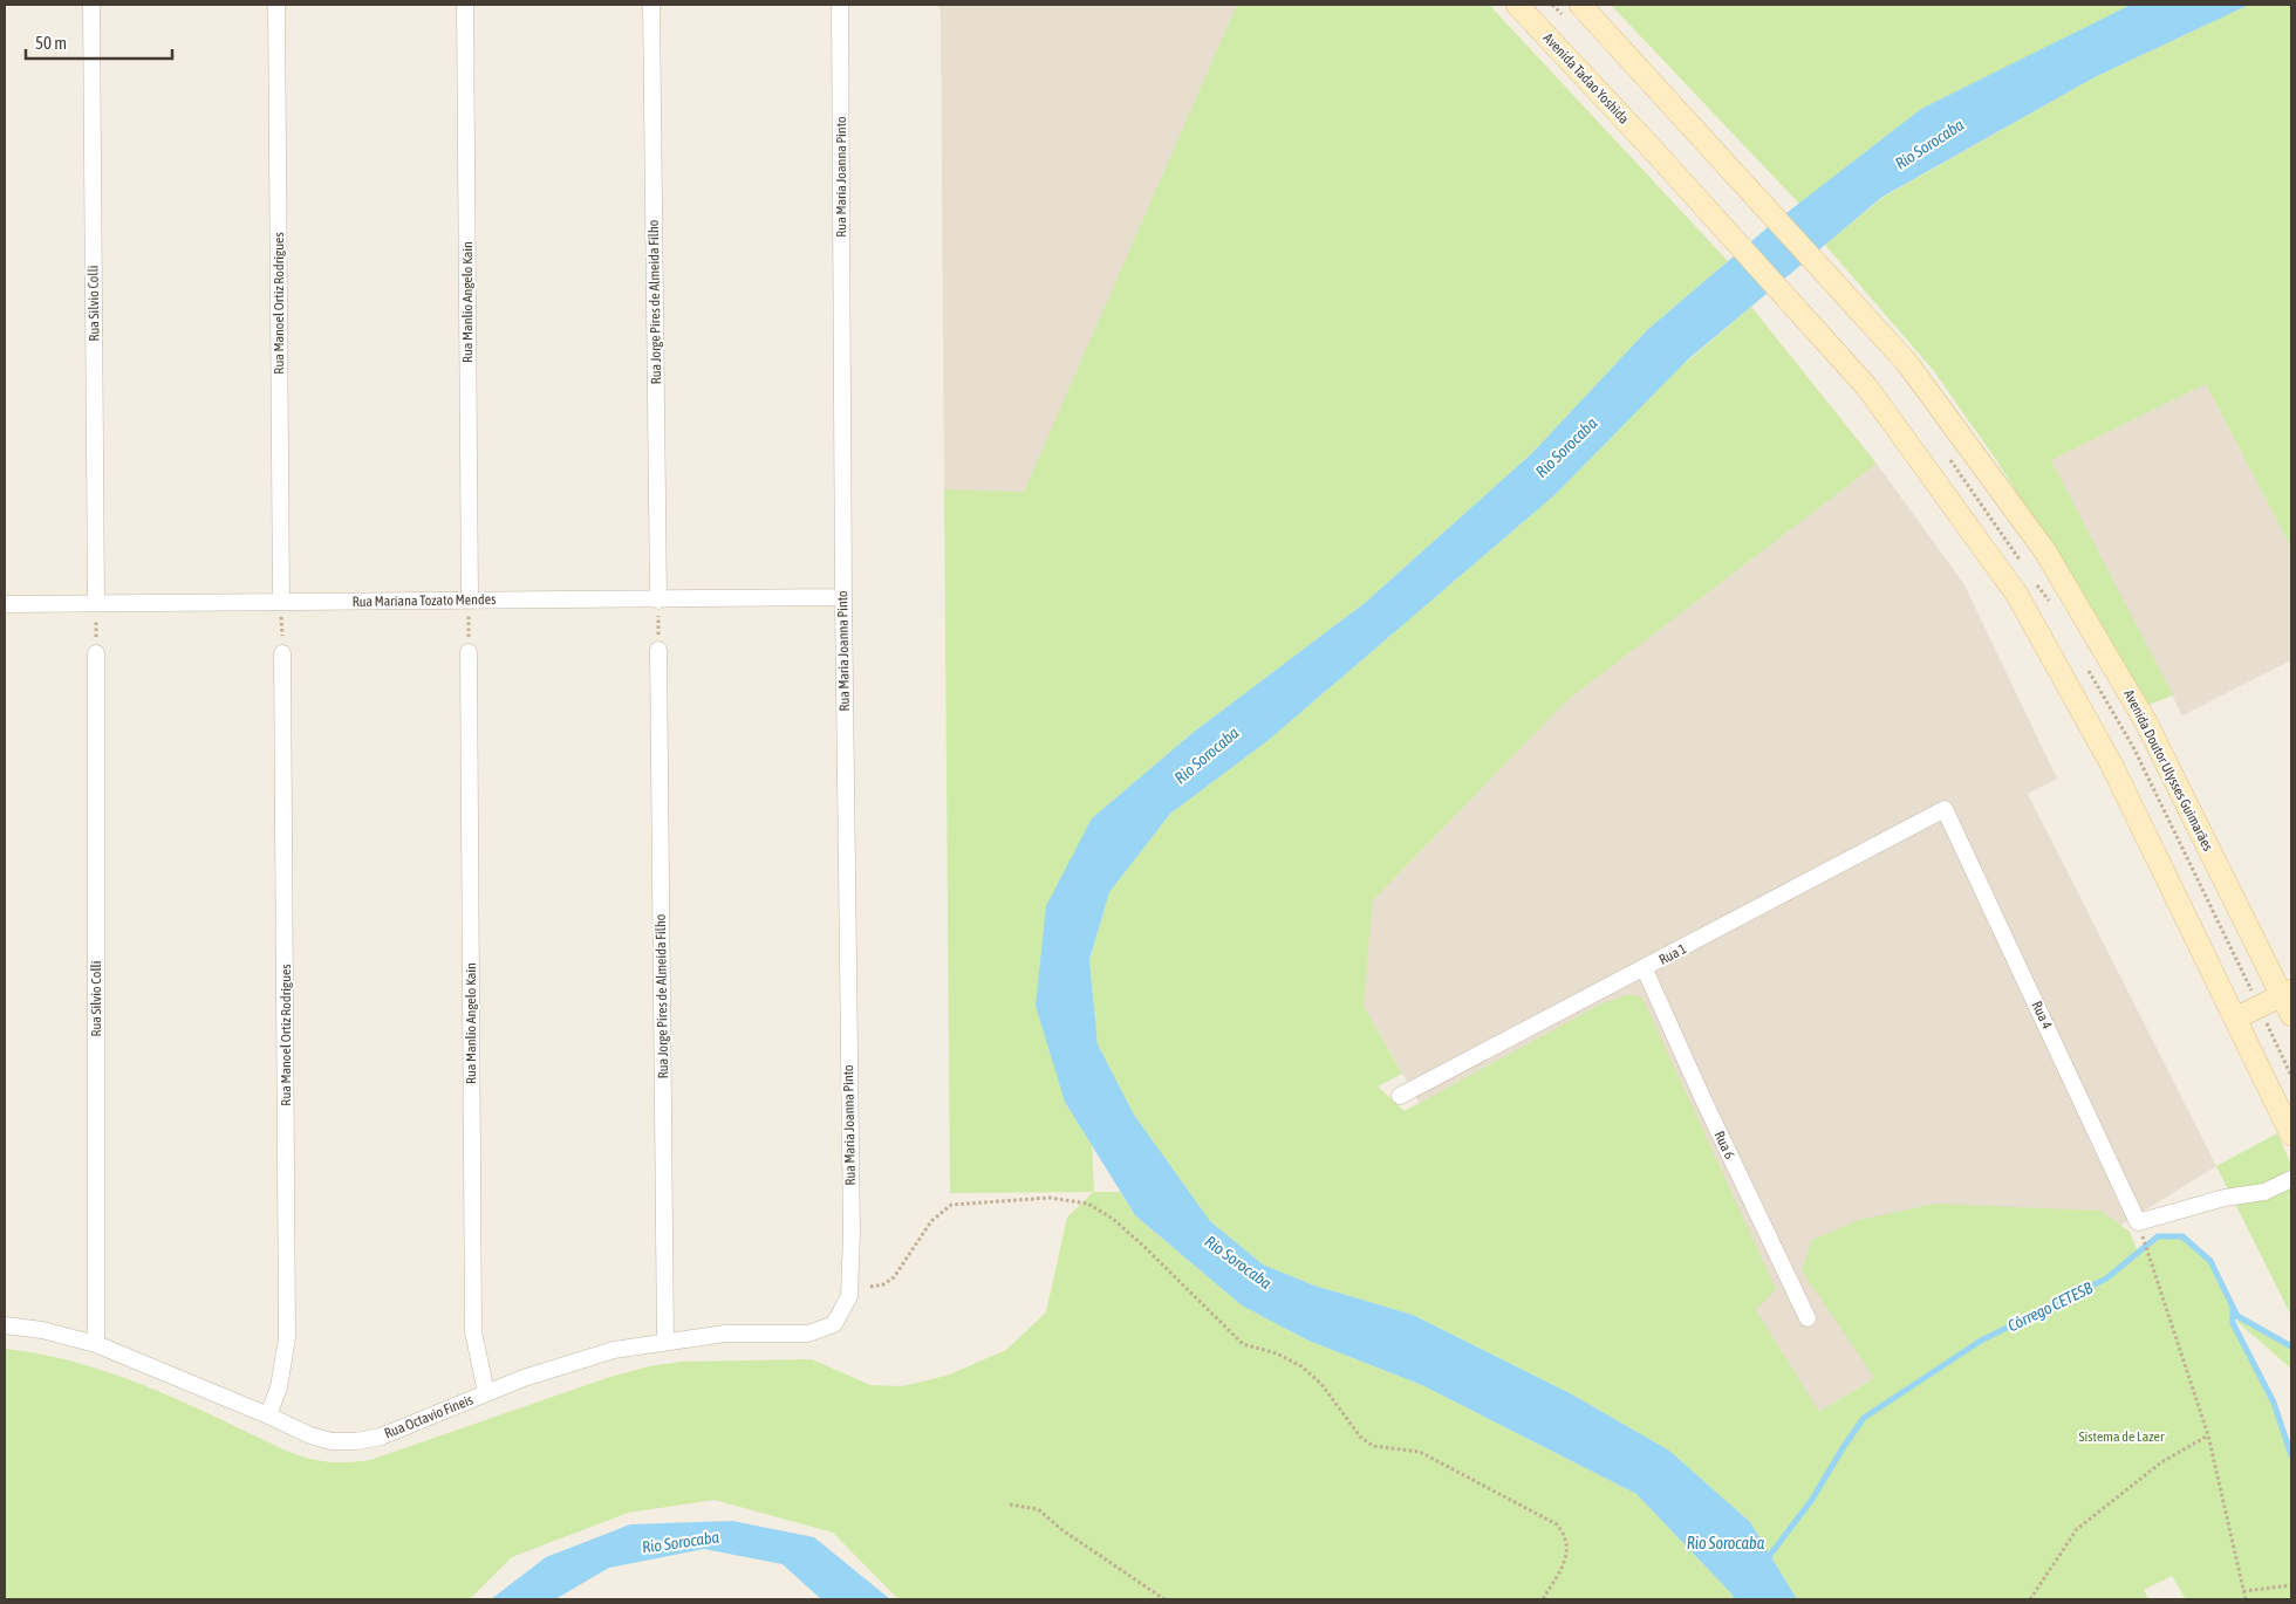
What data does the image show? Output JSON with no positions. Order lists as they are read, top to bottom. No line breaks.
{"streets":{"main road":["Avenida Tadao Yoshida","Avenida Doutor Ulysses Guimarães"],"street":["Rua Maria Joanna Pinto","Rua Manlio Angelo Kain","Rua Jorge Pires de Almeida Filho","Rua Silvio Colli","Rua Manoel Ortiz Rodrigues","Rua Mariana Tozato Mendes","Rua 1","Rua 4","Rua 6","Rua Octavio Fineis"]},"crossings":[["Avenida Tadao Yoshida","Avenida Doutor Ulysses Guimarães"],["Rua Maria Joanna Pinto","Rua Mariana Tozato Mendes"],["Rua Maria Joanna Pinto","Rua Octavio Fineis"],["Rua Manlio Angelo Kain","Rua Mariana Tozato Mendes"],["Rua Manlio Angelo Kain","Rua Octavio Fineis"],["Rua Jorge Pires de Almeida Filho","Rua Mariana Tozato Mendes"],["Rua Jorge Pires de Almeida Filho","Rua Octavio Fineis"],["Rua Silvio Colli","Rua Mariana Tozato Mendes"],["Rua Silvio Colli","Rua Octavio Fineis"],["Rua Manoel Ortiz Rodrigues","Rua Mariana Tozato Mendes"],["Rua Manoel Ortiz Rodrigues","Rua Octavio Fineis"],["Rua 1","Rua 4"],["Rua 1","Rua 6"]],"water":["Rio Sorocaba","Córrego CETESB"],"parks":["Sistema de Lazer"],"scale_bar":"50 m"}
